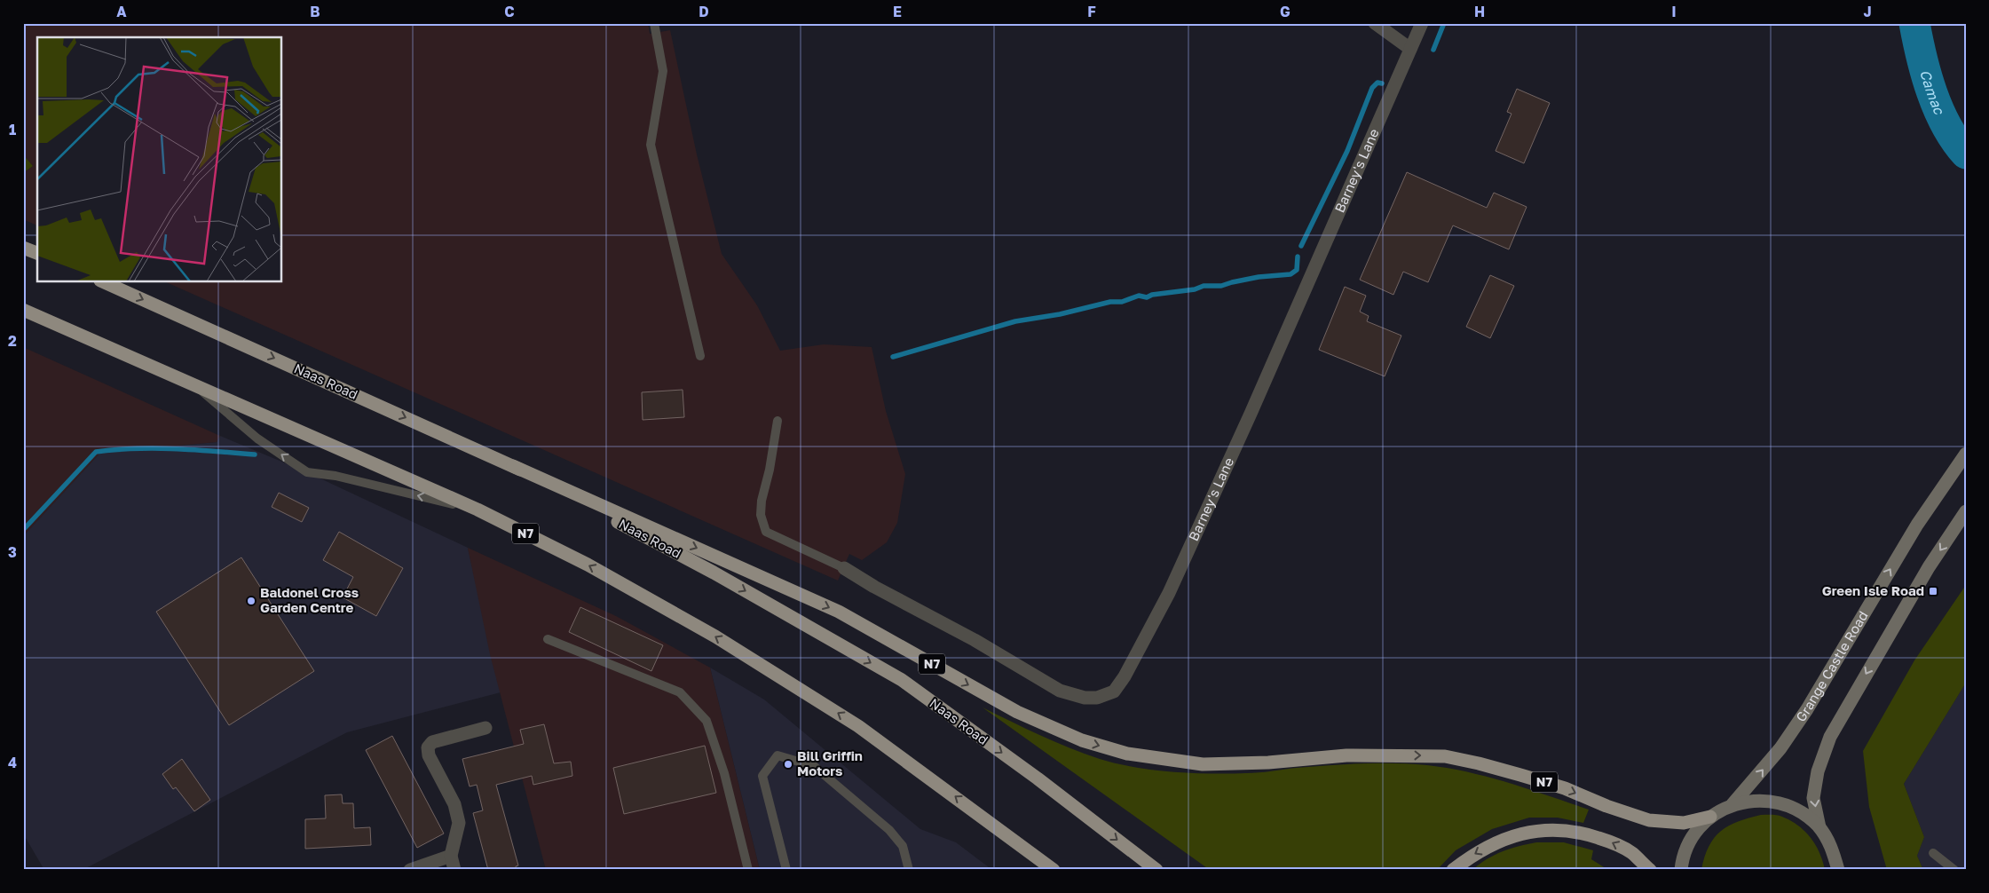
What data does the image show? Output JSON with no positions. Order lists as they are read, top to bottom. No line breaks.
{"streets":{"highway":["Naas Road","N7"],"main road":["Grange Castle Road"],"street":["Barney's Lane"]},"crossings":[["Naas Road","N7"],["N7","Grange Castle Road"]],"water":["Camac"],"places":{"transit":["Green Isle Road"],"other":["Baldonel Cross Garden Centre","Bill Griffin Motors"]},"grid":{"columns":["A","B","C","D","E","F","G","H","I","J"],"rows":["1","2","3","4"]}}
